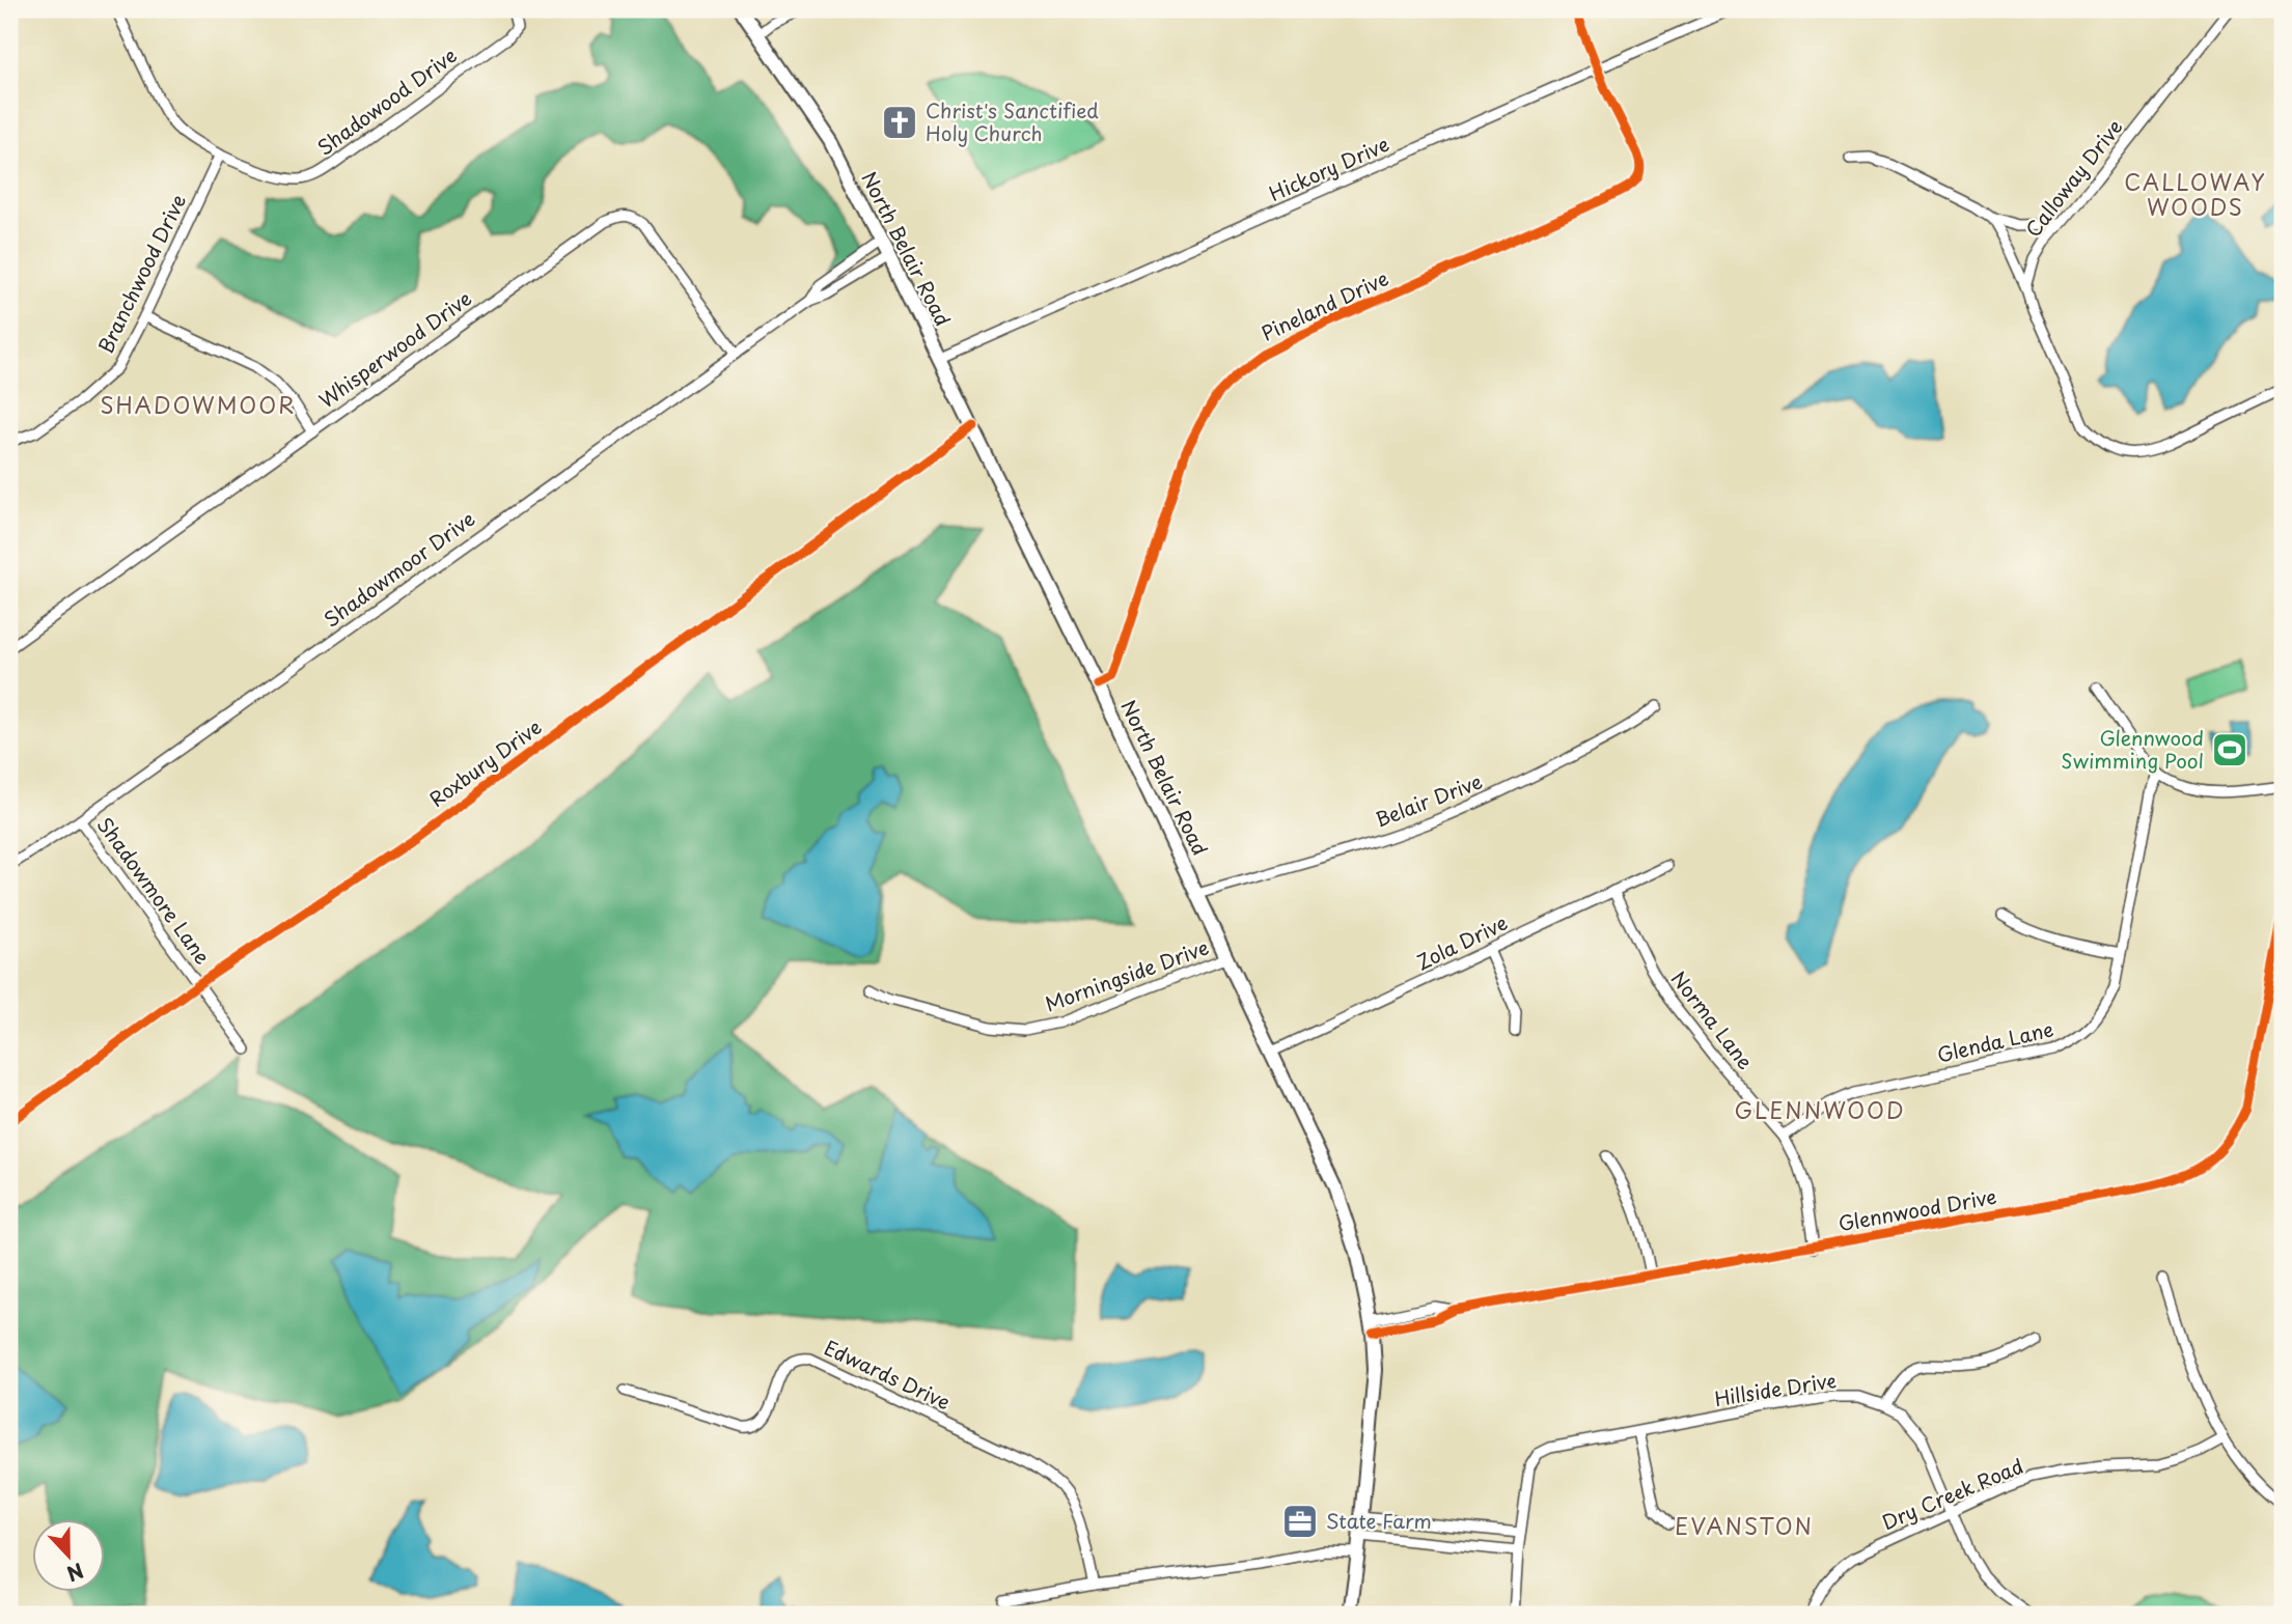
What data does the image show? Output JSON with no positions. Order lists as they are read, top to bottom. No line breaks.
{"streets":{"main road":["North Belair Road"],"street":["Shadowood Drive","Hickory Drive","Calloway Drive","Branchwood Drive","Pineland Drive","Whisperwood Drive","Shadowmoor Drive","Roxbury Drive","Belair Drive","Shadowmore Lane","Zola Drive","Morningside Drive","Norma Lane","Glenda Lane","Glennwood Drive","Edwards Drive","Hillside Drive","Dry Creek Road"]},"crossings":[["Shadowood Drive","Branchwood Drive"],["Hickory Drive","North Belair Road"],["Hickory Drive","Pineland Drive"],["North Belair Road","Pineland Drive"],["North Belair Road","Shadowmoor Drive"],["North Belair Road","Roxbury Drive"],["North Belair Road","Belair Drive"],["North Belair Road","Zola Drive"],["North Belair Road","Morningside Drive"],["North Belair Road","Glennwood Drive"],["Whisperwood Drive","Shadowmoor Drive"],["Shadowmoor Drive","Shadowmore Lane"],["Roxbury Drive","Shadowmore Lane"],["Zola Drive","Norma Lane"],["Norma Lane","Glenda Lane"],["Norma Lane","Glennwood Drive"],["Hillside Drive","Dry Creek Road"]],"districts":["CALLOWAY WOODS","SHADOWMOOR","GLENNWOOD","EVANSTON"],"places":{"church":["Christ's Sanctified Holy Church"],"sports":["Glennwood Swimming Pool"],"office":["State Farm"]},"north":"bottom"}
